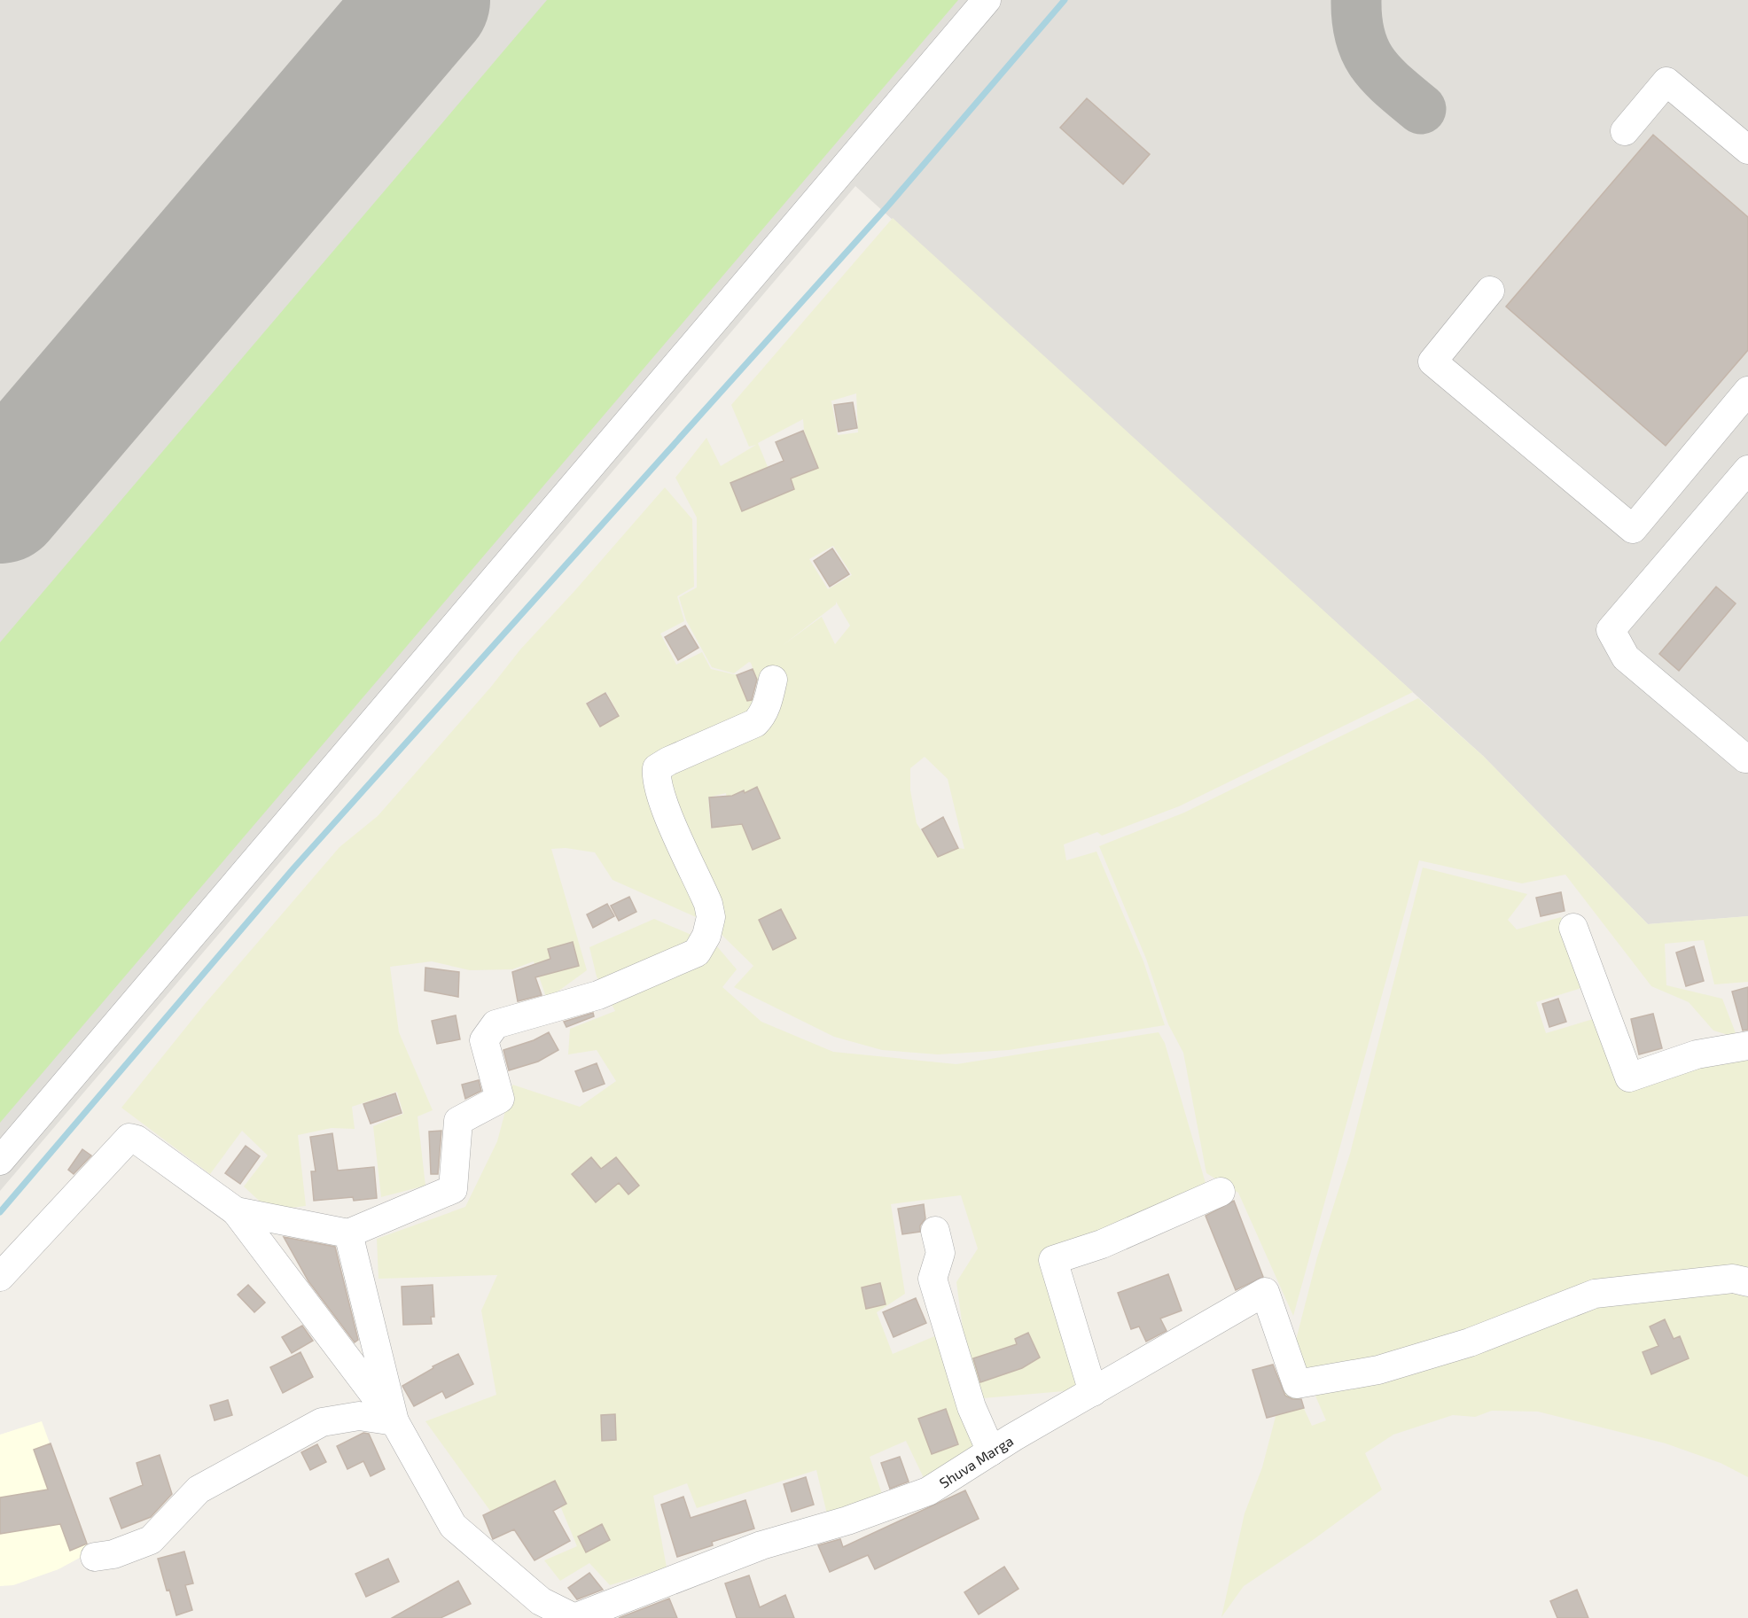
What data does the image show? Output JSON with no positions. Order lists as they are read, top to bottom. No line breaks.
{"streets":{"street":["Shuva Marga"]}}
